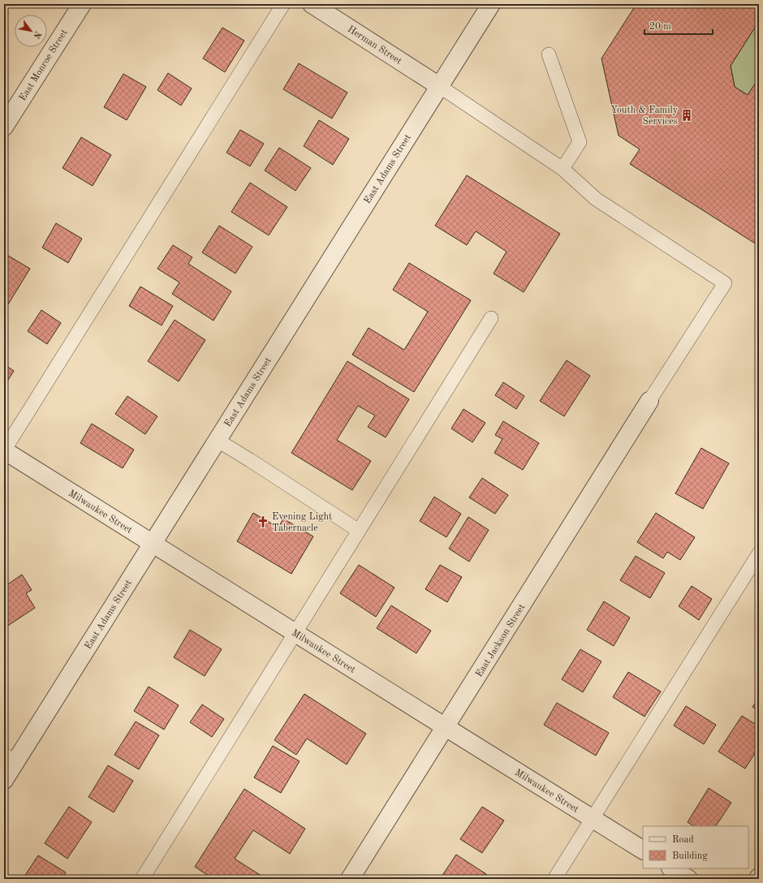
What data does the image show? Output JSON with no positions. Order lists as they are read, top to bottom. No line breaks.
{"streets":{"street":["Herman Street","East Monroe Street","East Adams Street","Milwaukee Street","East Jackson Street"]},"crossings":[["Herman Street","East Adams Street"],["East Adams Street","Milwaukee Street"],["Milwaukee Street","East Jackson Street"]],"places":{"building":["Youth & Family Services"],"church":["Evening Light Tabernacle"]},"legend":["Road","Building"],"scale_bar":"20 m","north":"bottom right"}
